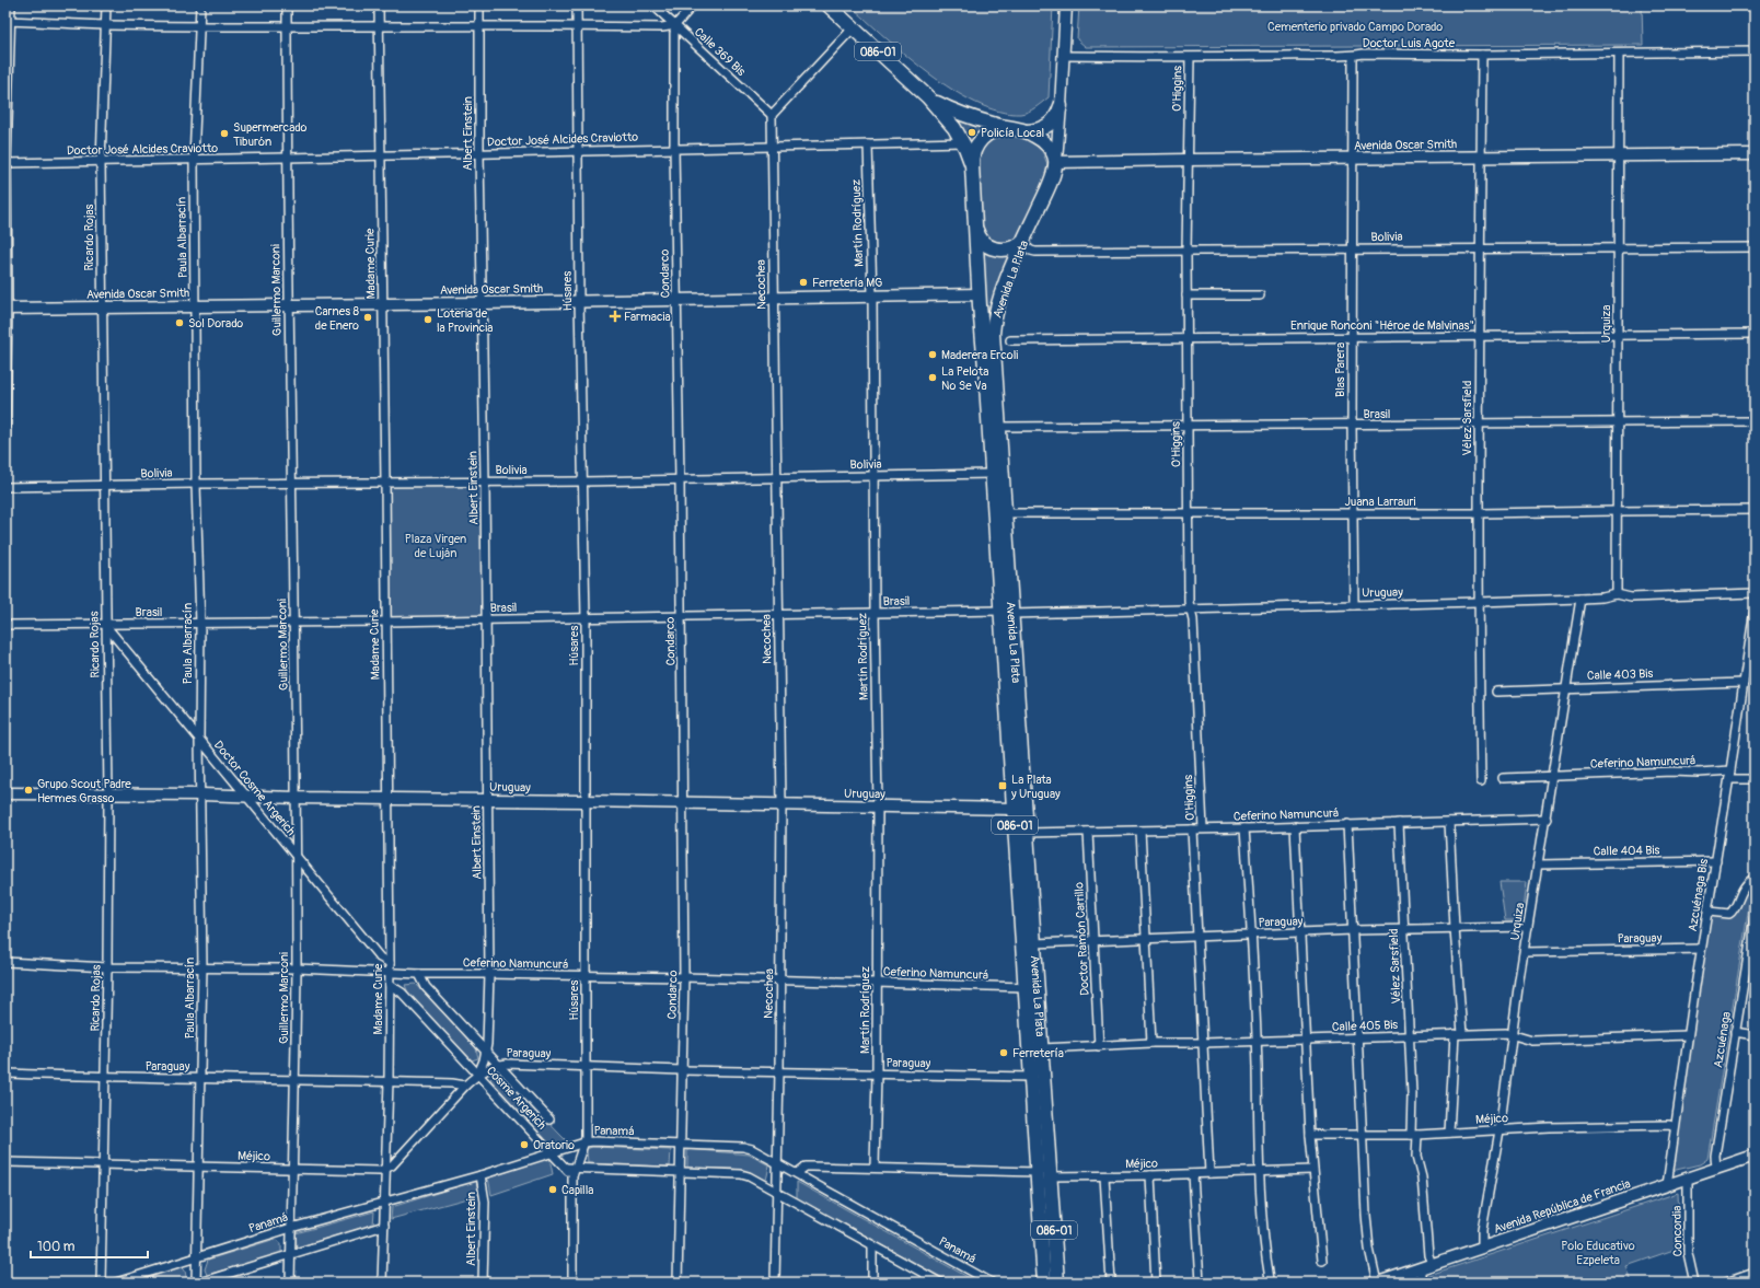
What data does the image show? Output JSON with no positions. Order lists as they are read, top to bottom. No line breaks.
{"streets":{"main road":["086-01","Avenida Oscar Smith","Avenida La Plata","Uruguay","Avenida República de Francia"],"street":["Doctor Luis Agote","Calle 369 Bis","O'Higgins","Albert Einstein","Doctor José Alcides Craviotto","Martín Rodríguez","Bolivia","Ricardo Rojas","Paula Albarracín","Madame Curie","Condarco","Necochea","Guillermo Marconi","Húsares","Urquiza","Enrique Ronconi \"Héroe de Malvinas\"","Blas Parera","Brasil","Vélez Sarsfield","Juana Larrauri","Calle 403 Bis","Ceferino Namuncurá","Doctor Cosme Argerich","Calle 404 Bis","Azcuénaga Bis","Paraguay","Doctor Ramón Carrillo","Calle 405 Bis","Azcuénaga","Cosme Argerich","Méjico","Panamá","Concordia"]},"crossings":[["Doctor Luis Agote","O'Higgins"],["Doctor Luis Agote","Urquiza"],["Doctor Luis Agote","Blas Parera"],["Doctor Luis Agote","Vélez Sarsfield"],["Calle 369 Bis","Condarco"],["Calle 369 Bis","Necochea"],["O'Higgins","Avenida Oscar Smith"],["O'Higgins","Bolivia"],["O'Higgins","Enrique Ronconi \"Héroe de Malvinas\""],["O'Higgins","Brasil"],["O'Higgins","Juana Larrauri"],["O'Higgins","Uruguay"],["O'Higgins","Ceferino Namuncurá"],["O'Higgins","Paraguay"],["O'Higgins","Calle 405 Bis"],["O'Higgins","Méjico"],["Albert Einstein","Doctor José Alcides Craviotto"],["Albert Einstein","Avenida Oscar Smith"],["Albert Einstein","Bolivia"],["Albert Einstein","Brasil"],["Albert Einstein","Uruguay"],["Albert Einstein","Ceferino Namuncurá"],["Albert Einstein","Paraguay"],["Albert Einstein","Cosme Argerich"],["Albert Einstein","Panamá"],["Doctor José Alcides Craviotto","Martín Rodríguez"],["Doctor José Alcides Craviotto","Ricardo Rojas"],["Doctor José Alcides Craviotto","Paula Albarracín"],["Doctor José Alcides Craviotto","Madame Curie"],["Doctor José Alcides Craviotto","Condarco"],["Doctor José Alcides Craviotto","Avenida La Plata"],["Doctor José Alcides Craviotto","Necochea"],["Doctor José Alcides Craviotto","Guillermo Marconi"],["Doctor José Alcides Craviotto","Húsares"],["Avenida Oscar Smith","Martín Rodríguez"],["Avenida Oscar Smith","Bolivia"],["Avenida Oscar Smith","Ricardo Rojas"],["Avenida Oscar Smith","Paula Albarracín"],["Avenida Oscar Smith","Madame Curie"],["Avenida Oscar Smith","Condarco"],["Avenida Oscar Smith","Avenida La Plata"],["Avenida Oscar Smith","Necochea"],["Avenida Oscar Smith","Guillermo Marconi"],["Avenida Oscar Smith","Húsares"],["Avenida Oscar Smith","Urquiza"],["Avenida Oscar Smith","Blas Parera"],["Avenida Oscar Smith","Vélez Sarsfield"],["Martín Rodríguez","Bolivia"],["Martín Rodríguez","Brasil"],["Martín Rodríguez","Uruguay"],["Martín Rodríguez","Ceferino Namuncurá"],["Martín Rodríguez","Paraguay"],["Martín Rodríguez","Méjico"],["Bolivia","Ricardo Rojas"],["Bolivia","Paula Albarracín"],["Bolivia","Madame Curie"],["Bolivia","Condarco"],["Bolivia","Avenida La Plata"],["Bolivia","Necochea"],["Bolivia","Guillermo Marconi"],["Bolivia","Húsares"],["Bolivia","Urquiza"],["Bolivia","Blas Parera"],["Bolivia","Vélez Sarsfield"],["Ricardo Rojas","Brasil"],["Ricardo Rojas","Uruguay"],["Ricardo Rojas","Ceferino Namuncurá"],["Ricardo Rojas","Doctor Cosme Argerich"],["Ricardo Rojas","Paraguay"],["Ricardo Rojas","Méjico"],["Paula Albarracín","Brasil"],["Paula Albarracín","Uruguay"],["Paula Albarracín","Ceferino Namuncurá"],["Paula Albarracín","Doctor Cosme Argerich"],["Paula Albarracín","Paraguay"],["Paula Albarracín","Méjico"],["Paula Albarracín","Panamá"],["Madame Curie","Brasil"],["Madame Curie","Uruguay"],["Madame Curie","Ceferino Namuncurá"],["Madame Curie","Doctor Cosme Argerich"],["Madame Curie","Paraguay"],["Madame Curie","Cosme Argerich"],["Madame Curie","Méjico"],["Madame Curie","Panamá"],["Condarco","Brasil"],["Condarco","Uruguay"],["Condarco","Ceferino Namuncurá"],["Condarco","Paraguay"],["Condarco","Panamá"],["Avenida La Plata","Brasil"],["Avenida La Plata","Juana Larrauri"],["Avenida La Plata","Uruguay"],["Avenida La Plata","Ceferino Namuncurá"],["Avenida La Plata","Paraguay"],["Avenida La Plata","Calle 405 Bis"],["Avenida La Plata","Méjico"],["Necochea","Brasil"],["Necochea","Uruguay"],["Necochea","Ceferino Namuncurá"],["Necochea","Paraguay"],["Necochea","Panamá"],["Guillermo Marconi","Brasil"],["Guillermo Marconi","Uruguay"],["Guillermo Marconi","Ceferino Namuncurá"],["Guillermo Marconi","Doctor Cosme Argerich"],["Guillermo Marconi","Paraguay"],["Guillermo Marconi","Méjico"],["Guillermo Marconi","Panamá"],["Húsares","Brasil"],["Húsares","Uruguay"],["Húsares","Ceferino Namuncurá"],["Húsares","Paraguay"],["Húsares","Cosme Argerich"],["Húsares","Panamá"],["Urquiza","Enrique Ronconi \"Héroe de Malvinas\""],["Urquiza","Brasil"],["Urquiza","Juana Larrauri"],["Urquiza","Uruguay"],["Urquiza","Calle 403 Bis"],["Urquiza","Ceferino Namuncurá"],["Urquiza","Calle 404 Bis"],["Urquiza","Paraguay"],["Urquiza","Calle 405 Bis"],["Urquiza","Méjico"],["Urquiza","Avenida República de Francia"],["Enrique Ronconi \"Héroe de Malvinas\"","Blas Parera"],["Enrique Ronconi \"Héroe de Malvinas\"","Vélez Sarsfield"],["Blas Parera","Brasil"],["Blas Parera","Juana Larrauri"],["Blas Parera","Uruguay"],["Brasil","Vélez Sarsfield"],["Brasil","Uruguay"],["Brasil","Doctor Cosme Argerich"],["Vélez Sarsfield","Juana Larrauri"],["Vélez Sarsfield","Uruguay"],["Vélez Sarsfield","Ceferino Namuncurá"],["Vélez Sarsfield","Paraguay"],["Vélez Sarsfield","Calle 405 Bis"],["Vélez Sarsfield","Méjico"],["Vélez Sarsfield","Avenida República de Francia"],["Uruguay","Doctor Cosme Argerich"],["Calle 403 Bis","Azcuénaga Bis"],["Ceferino Namuncurá","Azcuénaga Bis"],["Ceferino Namuncurá","Doctor Ramón Carrillo"],["Calle 404 Bis","Azcuénaga Bis"],["Azcuénaga Bis","Paraguay"],["Azcuénaga Bis","Calle 405 Bis"],["Azcuénaga Bis","Méjico"],["Azcuénaga Bis","Avenida República de Francia"],["Paraguay","Doctor Ramón Carrillo"],["Paraguay","Cosme Argerich"],["Doctor Ramón Carrillo","Calle 405 Bis"],["Azcuénaga","Avenida República de Francia"],["Cosme Argerich","Panamá"],["Méjico","Panamá"],["Avenida República de Francia","Concordia"]],"parks":["Cementerio privado Campo Dorado","Plaza Virgen de Luján","Polo Educativo Ezpeleta"],"places":{"other":["Policía Local","Supermercado Tiburón","Ferretería MG","Carnes 8 de Enero","Loteria de la Provincia","Sol Dorado","Maderera Ercoli","La Pelota No Se Va","Grupo Scout Padre Hermes Grasso","Ferretería","Oratorio","Capilla"],"health":["Farmacia"],"transit":["La Plata y Uruguay"]},"scale_bar":"100 m"}
